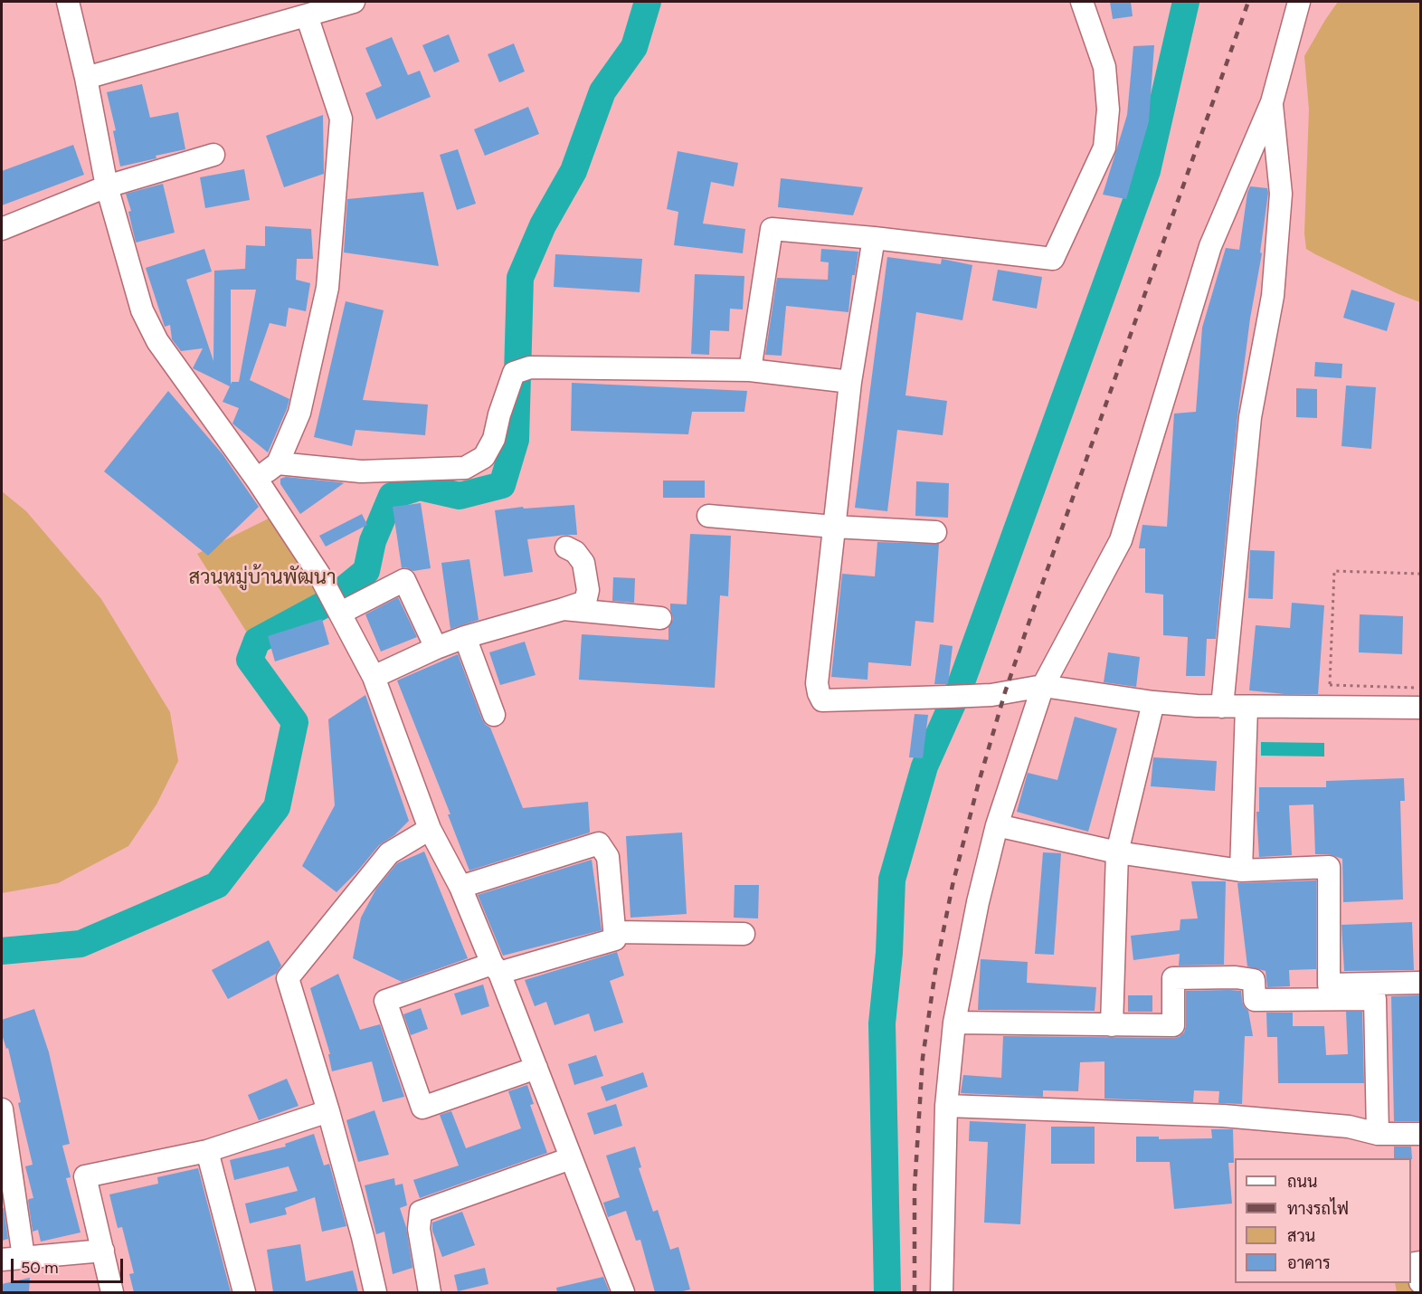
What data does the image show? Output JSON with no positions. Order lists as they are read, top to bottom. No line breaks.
{"parks":["สวนหมู่บ้านพัฒนา"],"legend":["ถนน","ทางรถไฟ","สวน","อาคาร"],"scale_bar":"50 m"}
